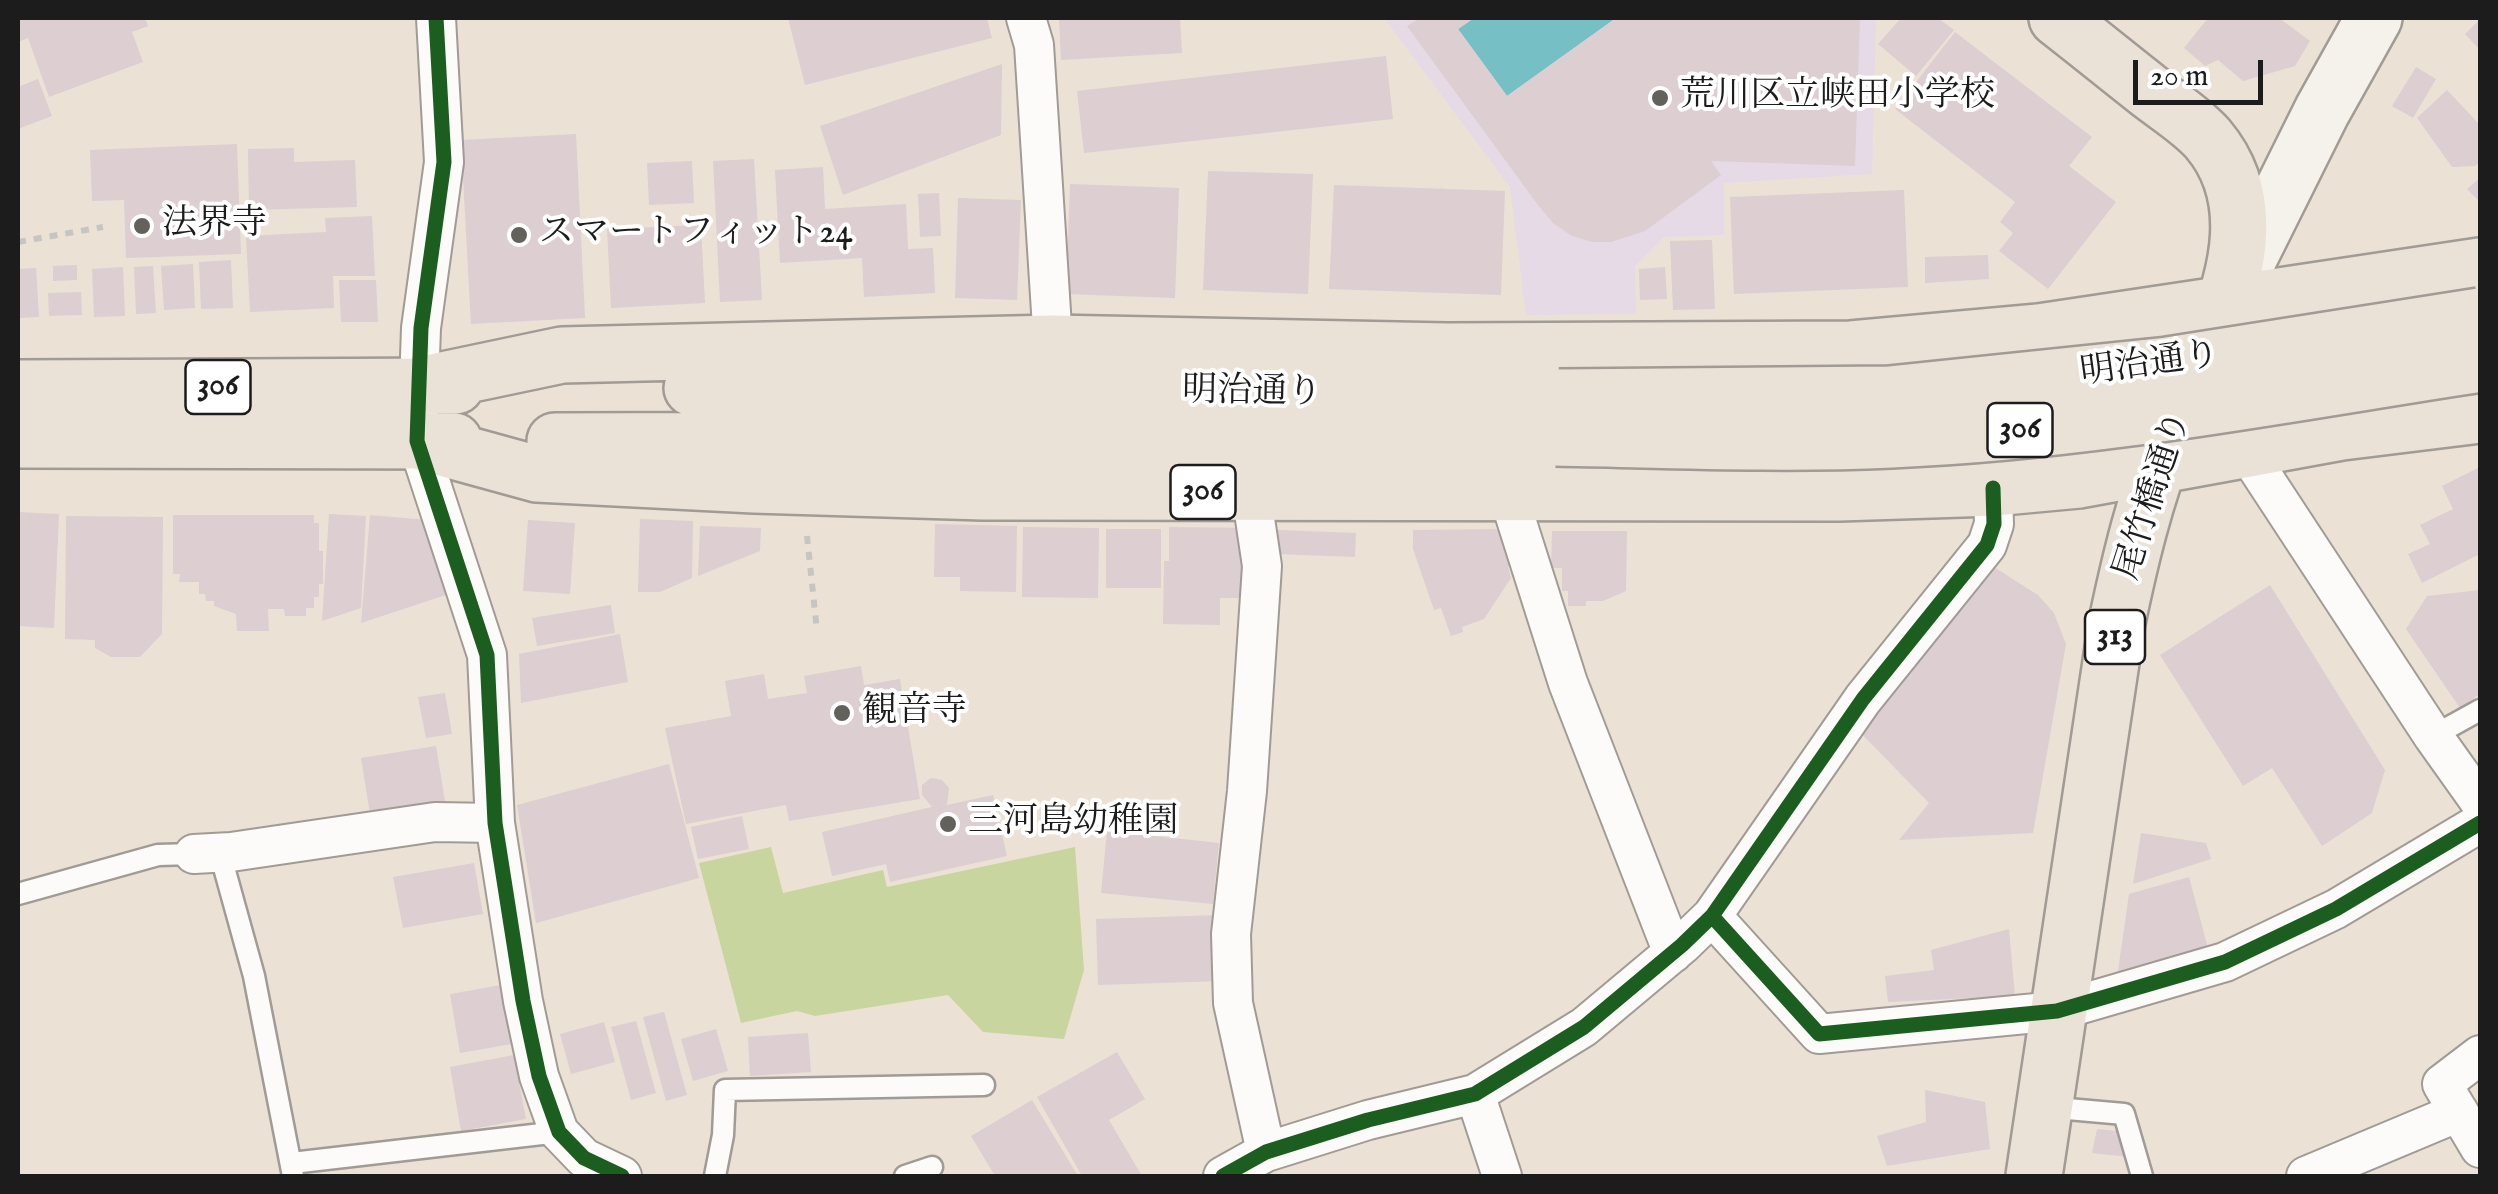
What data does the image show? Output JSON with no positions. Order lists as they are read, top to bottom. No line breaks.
{"streets":{"main road":["明治通り","306","尾竹橋通り","313"]},"crossings":[["明治通り","306"],["306","尾竹橋通り"]],"places":["荒川区立峡田小学校","法界寺","スマートフィット24","観音寺","三河島幼稚園"],"scale_bar":"20 m"}
